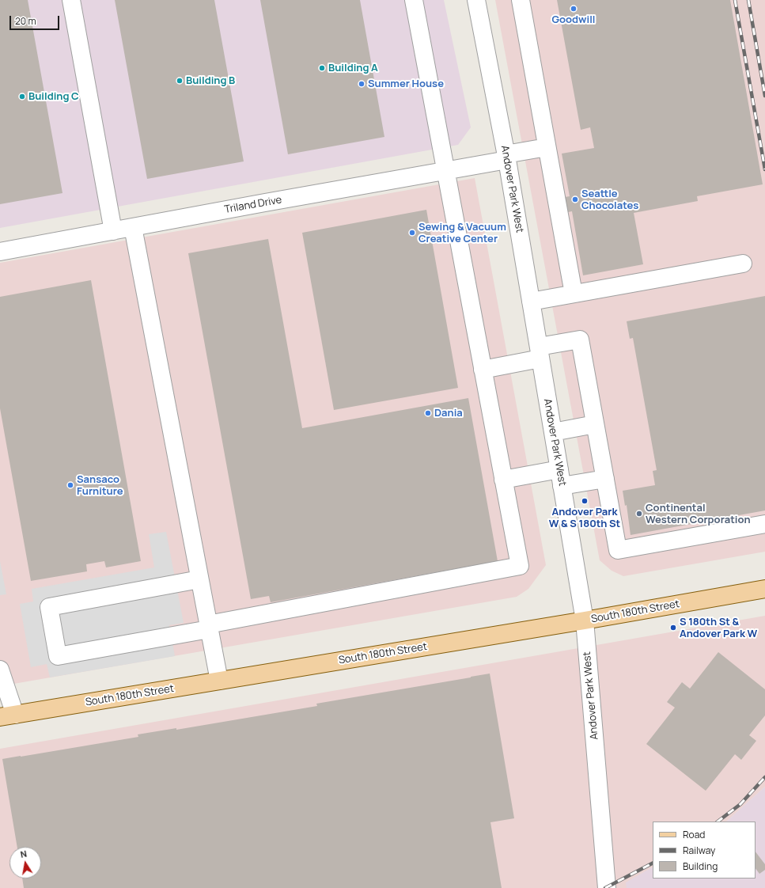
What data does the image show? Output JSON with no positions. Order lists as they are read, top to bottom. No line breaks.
{"streets":{"main road":["South 180th Street"],"street":["Andover Park West","Triland Drive"]},"crossings":[["Andover Park West","Triland Drive"],["Andover Park West","South 180th Street"]],"places":["Goodwill","Building A","Building B","Summer House","Building C","Seattle Chocolates","Sewing & Vacuum Creative Center","Dania","Sansaco Furniture","Andover Park W & S 180th St","Continental Western Corporation","S 180th St & Andover Park W"],"legend":["Road","Railway","Building"],"scale_bar":"20 m","north":"top"}
